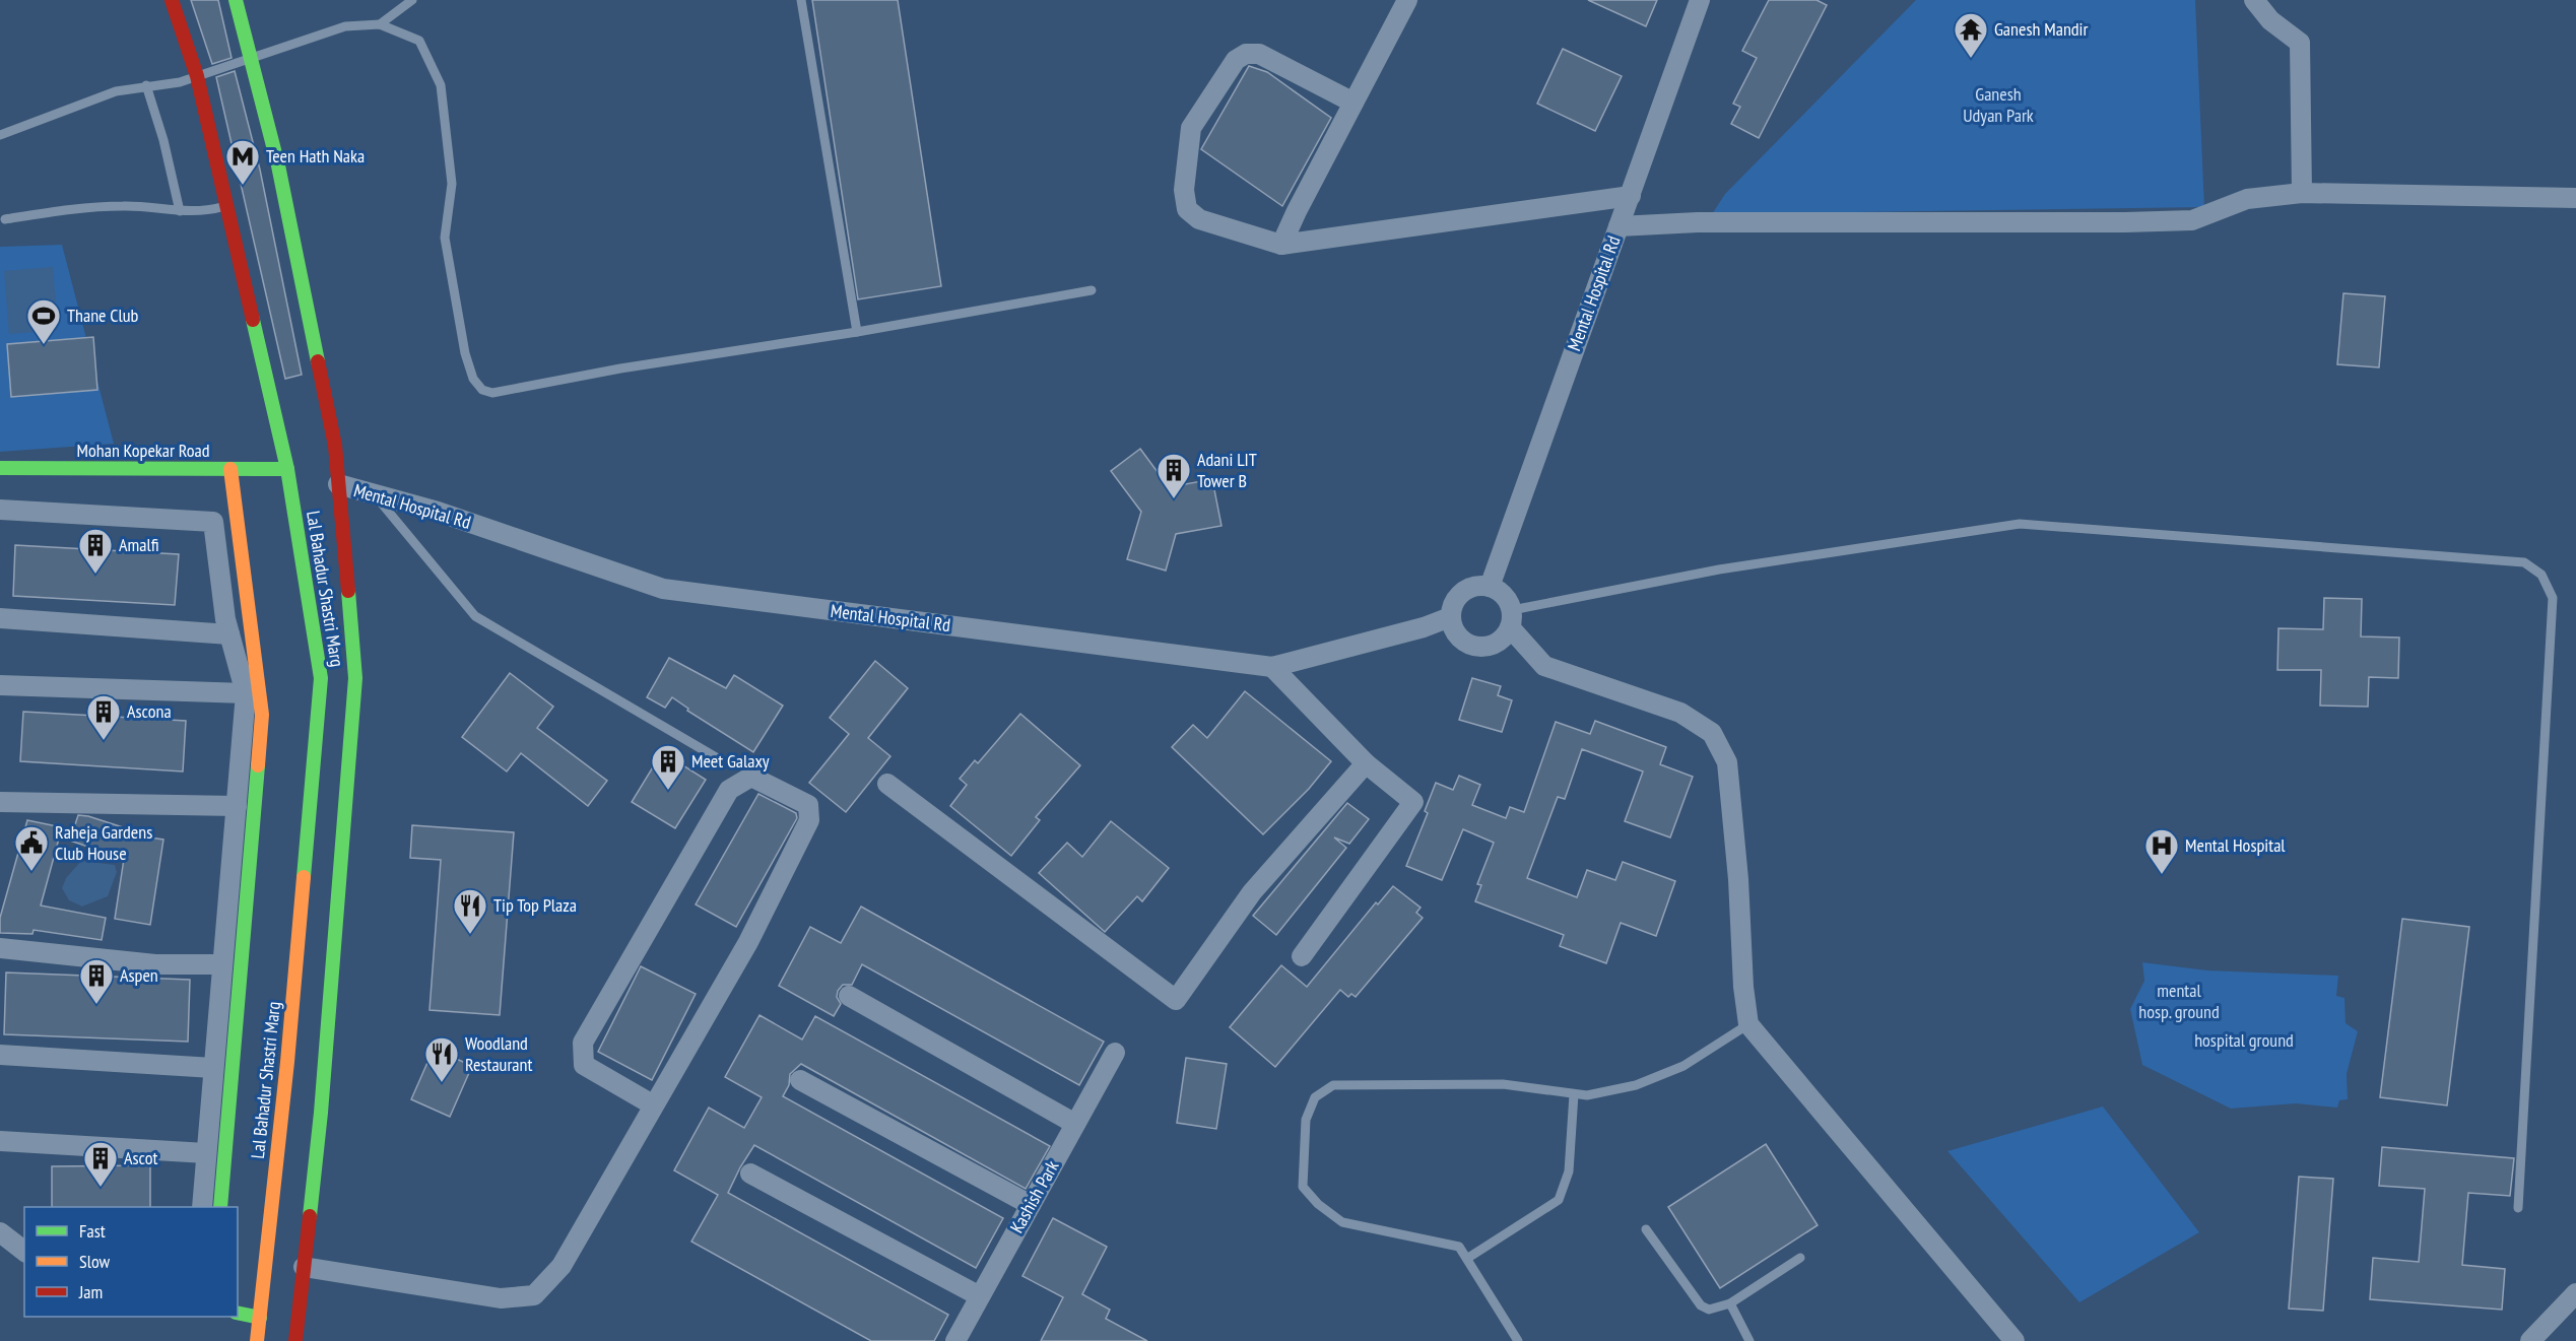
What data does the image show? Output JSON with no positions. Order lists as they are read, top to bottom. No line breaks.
{"streets":{"main road":["Mohan Kopekar Road","Lal Bahadur Shastri Marg"],"street":["Mental Hospital Rd","Kashish Park"]},"crossings":[["Mental Hospital Rd","Lal Bahadur Shastri Marg"],["Mohan Kopekar Road","Lal Bahadur Shastri Marg"]],"parks":["Ganesh Udyan Park","mental hosp. ground","hospital ground"],"places":{"temple":["Ganesh Mandir"],"metro station":["Teen Hath Naka"],"sports":["Thane Club"],"building":["Adani LIT Tower B","Amalfi","Ascona","Meet Galaxy","Aspen","Ascot"],"public building":["Raheja Gardens Club House"],"hospital":["Mental Hospital"],"restaurant":["Tip Top Plaza","Woodland Restaurant"]},"legend":["Fast","Slow","Jam"]}
